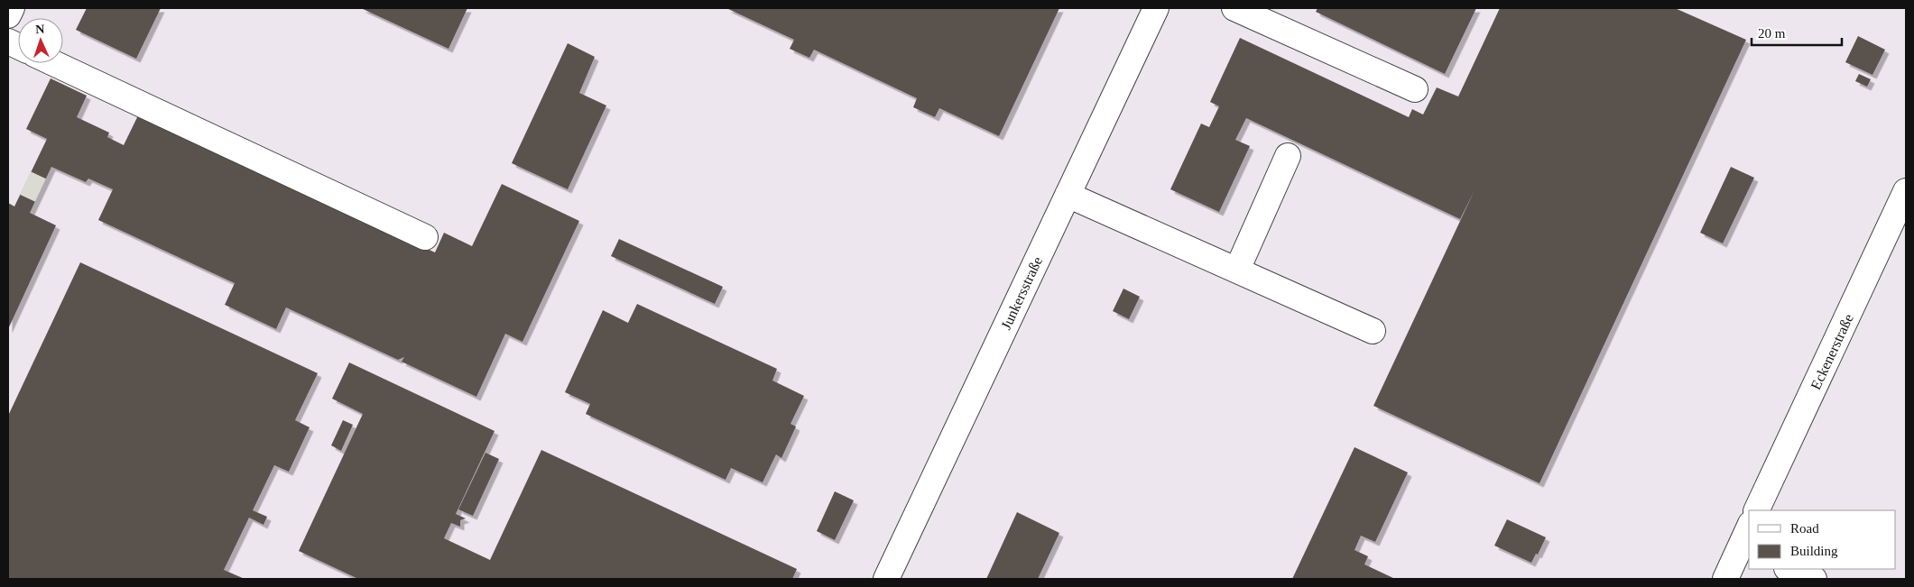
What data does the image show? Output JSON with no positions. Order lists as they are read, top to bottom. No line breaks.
{"streets":{"street":["Junkersstraße","Eckenerstraße"]},"legend":["Road","Building"],"scale_bar":"20 m","north":"top"}
